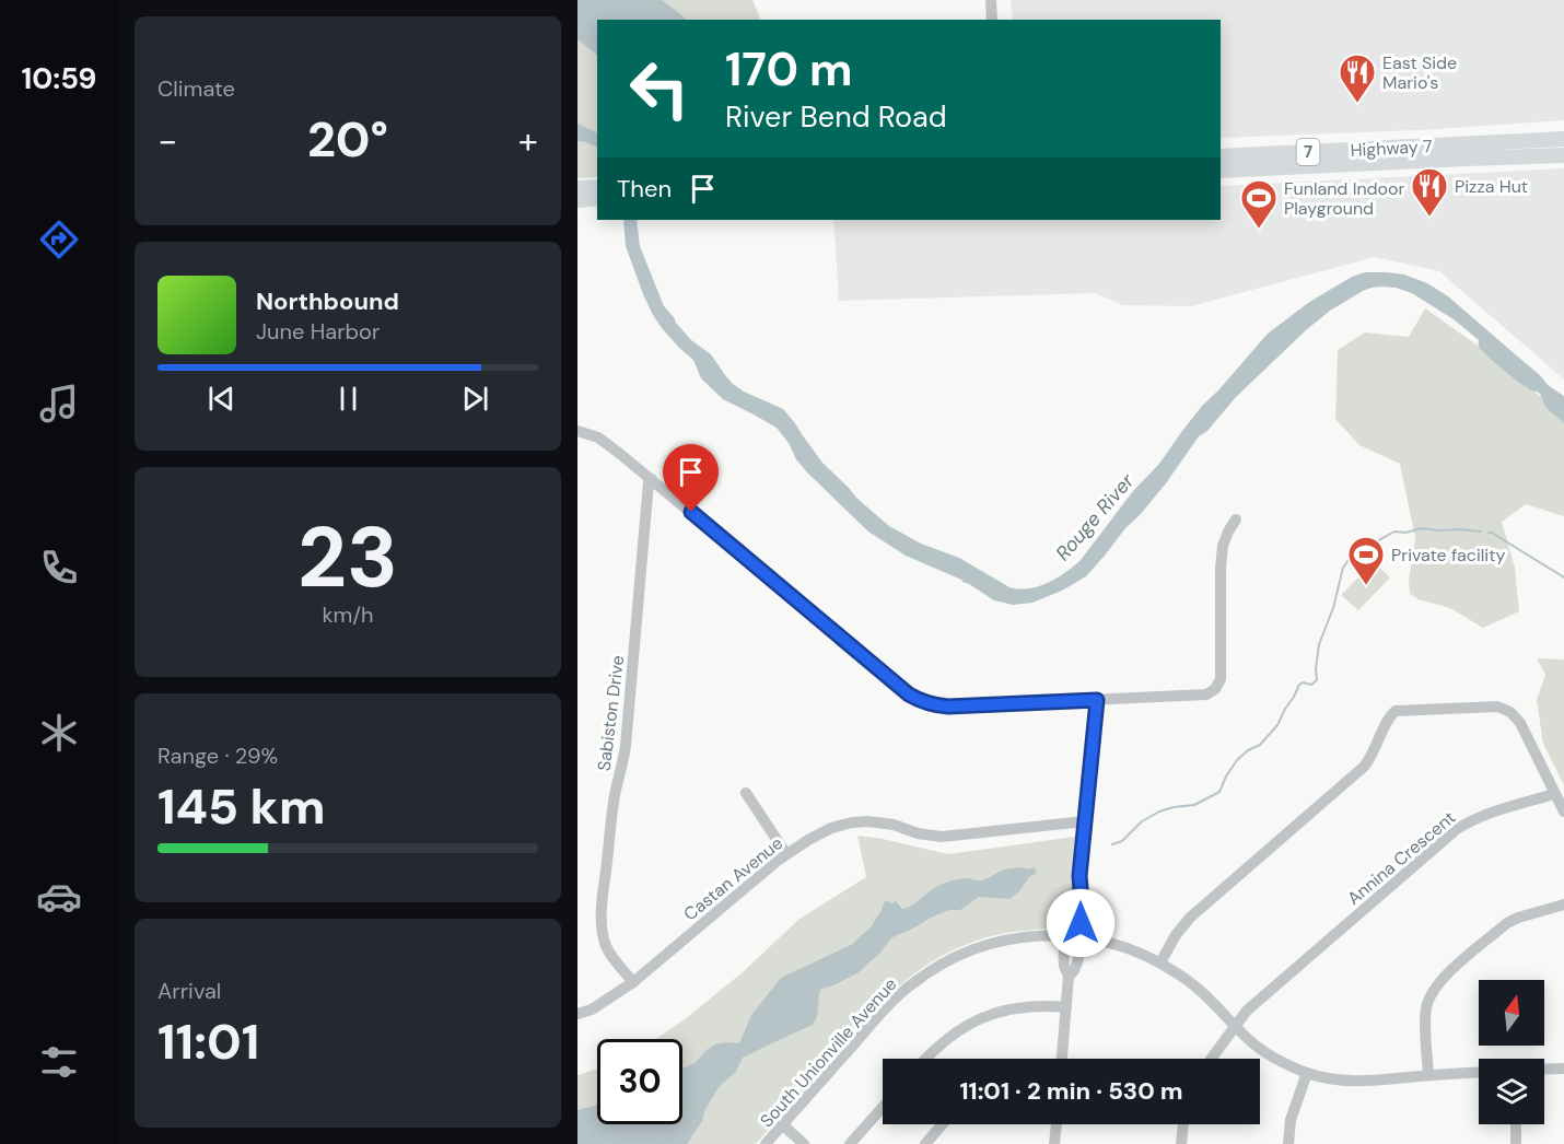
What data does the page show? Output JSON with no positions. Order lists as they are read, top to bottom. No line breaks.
{"streets":{"main road":["Highway 7","7"],"street":["Sabiston Drive","Annina Crescent","Castan Avenue","South Unionville Avenue"]},"crossings":[["Sabiston Drive","Castan Avenue"],["Annina Crescent","South Unionville Avenue"]],"water":["Rouge River"],"places":{"restaurant":["East Side Mario's","Pizza Hut"],"sports":["Funland Indoor Playground","Private facility"]},"north":"top","page":{"tabs":"10:59","tile":["Climate",["23","km/h"],["Range · 29%","145 km"],["Arrival","11:01"]],"turn":["170 m","River Bend Road"],"heat":["−","20°","+"],"then":"Then","song":["Northbound","June Harbor"],"limit":"30","trip":"11:01 · 2 min · 530 m"}}
